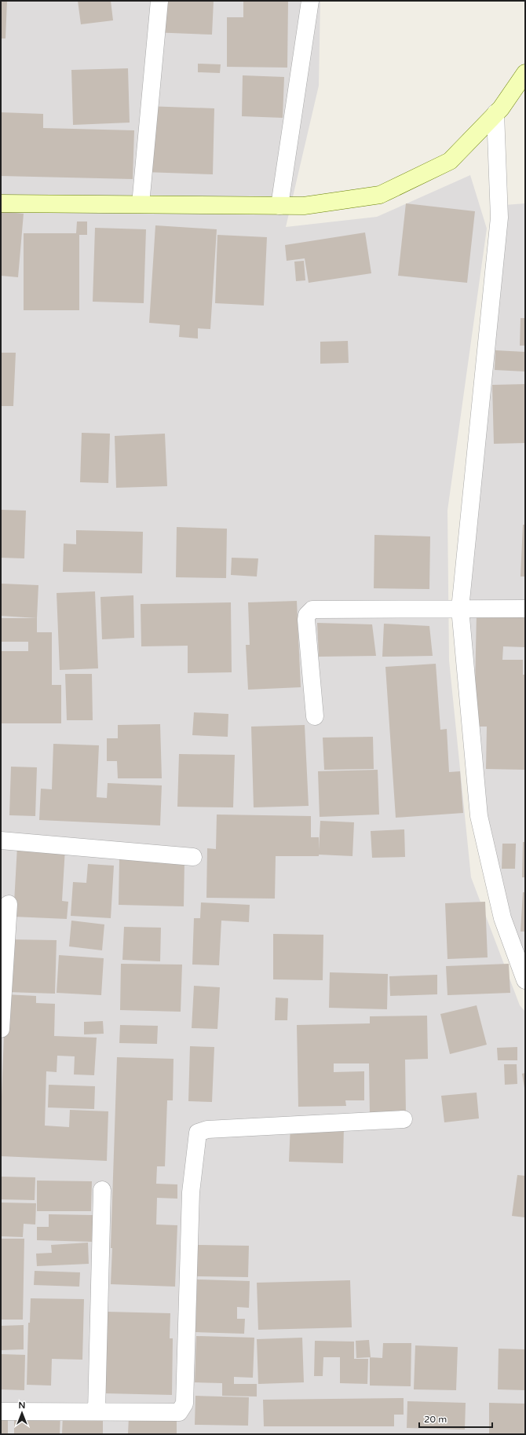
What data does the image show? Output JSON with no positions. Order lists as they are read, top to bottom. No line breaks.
{"scale_bar":"20 m","north":"top"}
